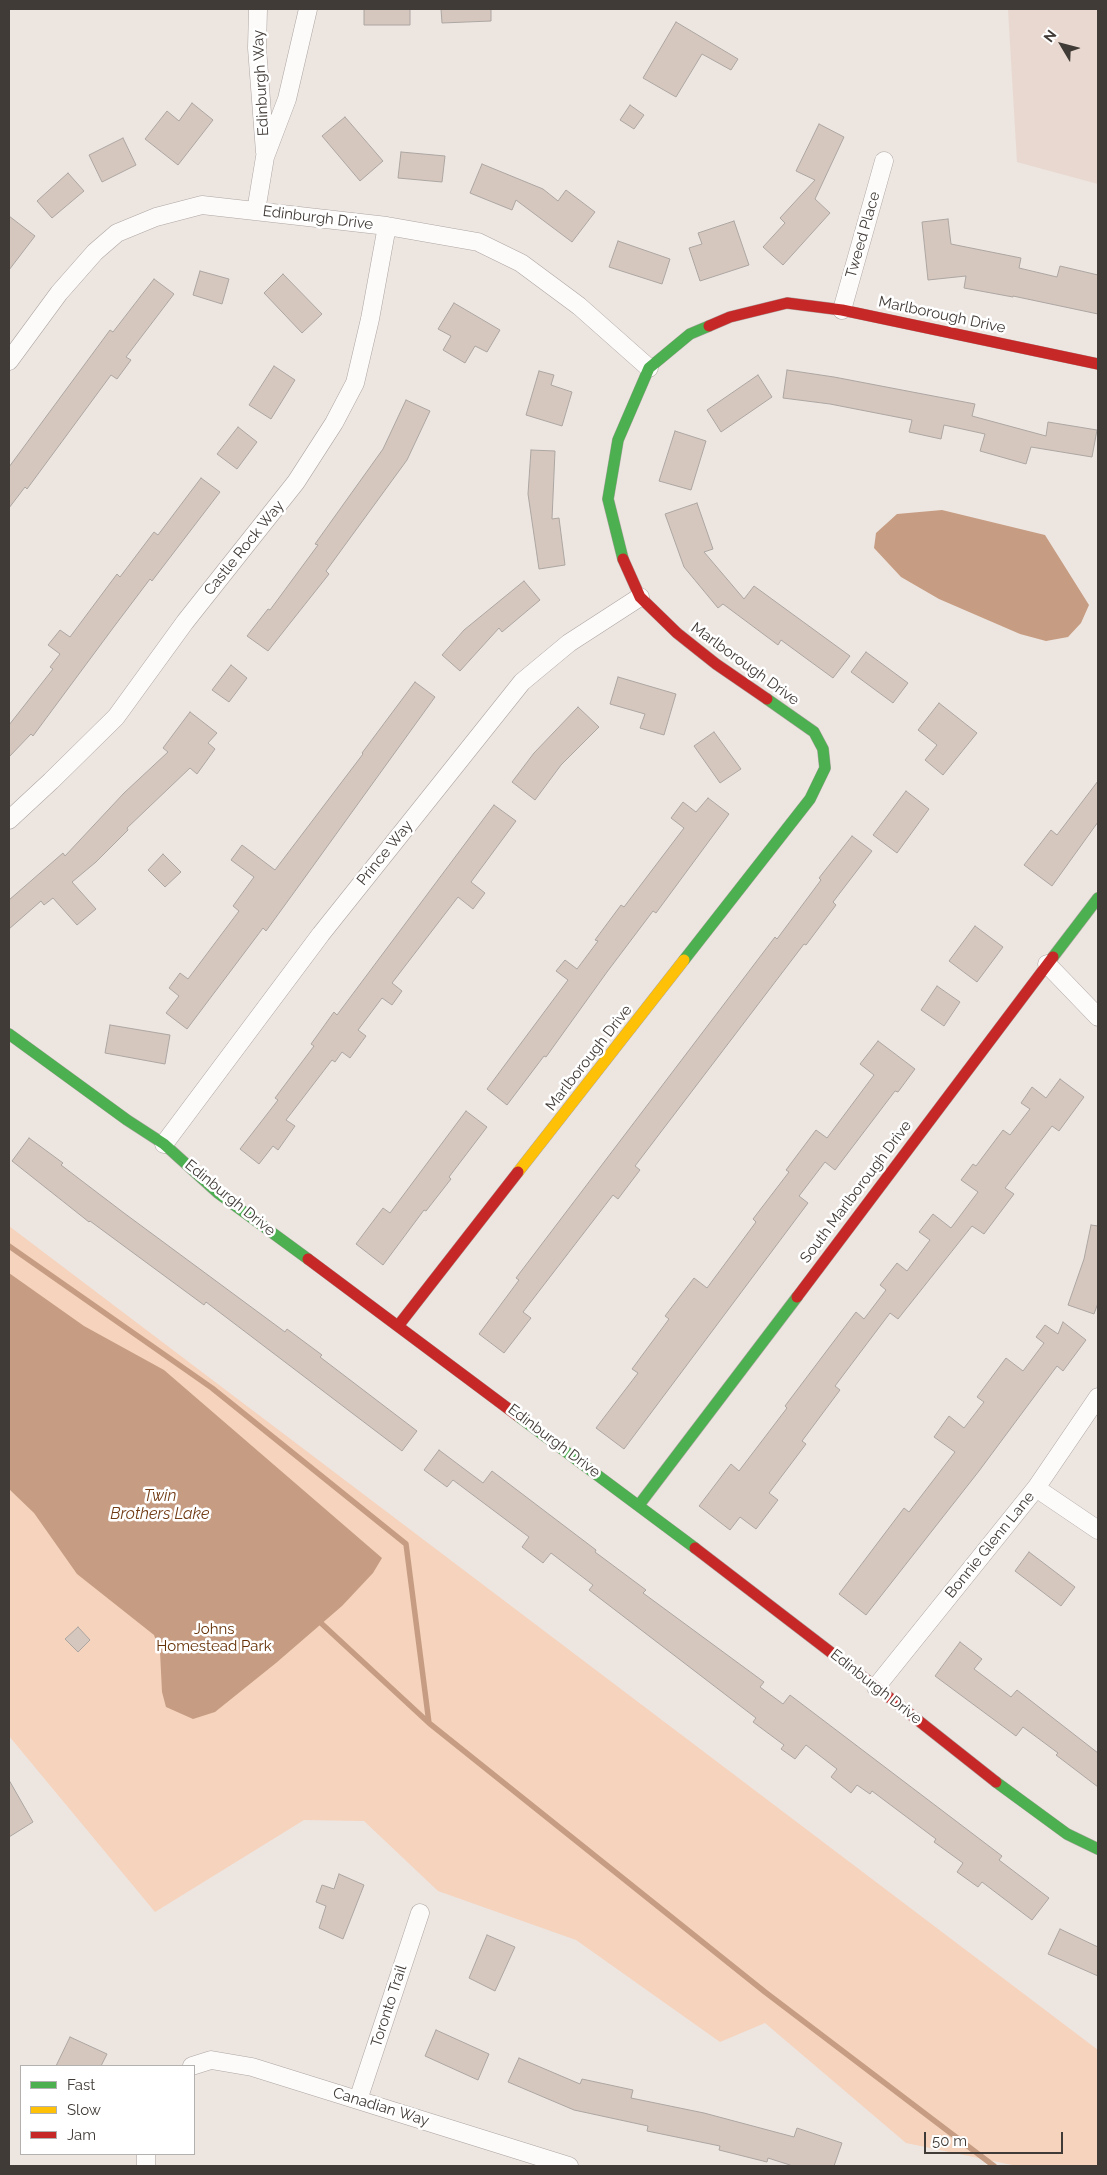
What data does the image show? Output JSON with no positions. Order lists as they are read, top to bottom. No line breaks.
{"streets":{"street":["Edinburgh Way","Edinburgh Drive","Tweed Place","Marlborough Drive","Castle Rock Way","Prince Way","South Marlborough Drive","Bonnie Glenn Lane","Toronto Trail","Canadian Way"]},"crossings":[["Edinburgh Way","Edinburgh Drive"],["Edinburgh Drive","Marlborough Drive"],["Edinburgh Drive","Castle Rock Way"],["Edinburgh Drive","Prince Way"],["Edinburgh Drive","South Marlborough Drive"],["Edinburgh Drive","Bonnie Glenn Lane"],["Tweed Place","Marlborough Drive"],["Marlborough Drive","Prince Way"],["Toronto Trail","Canadian Way"]],"water":["Twin Brothers Lake"],"parks":["Johns Homestead Park"],"legend":["Fast","Slow","Jam"],"scale_bar":"50 m","north":"top left"}
